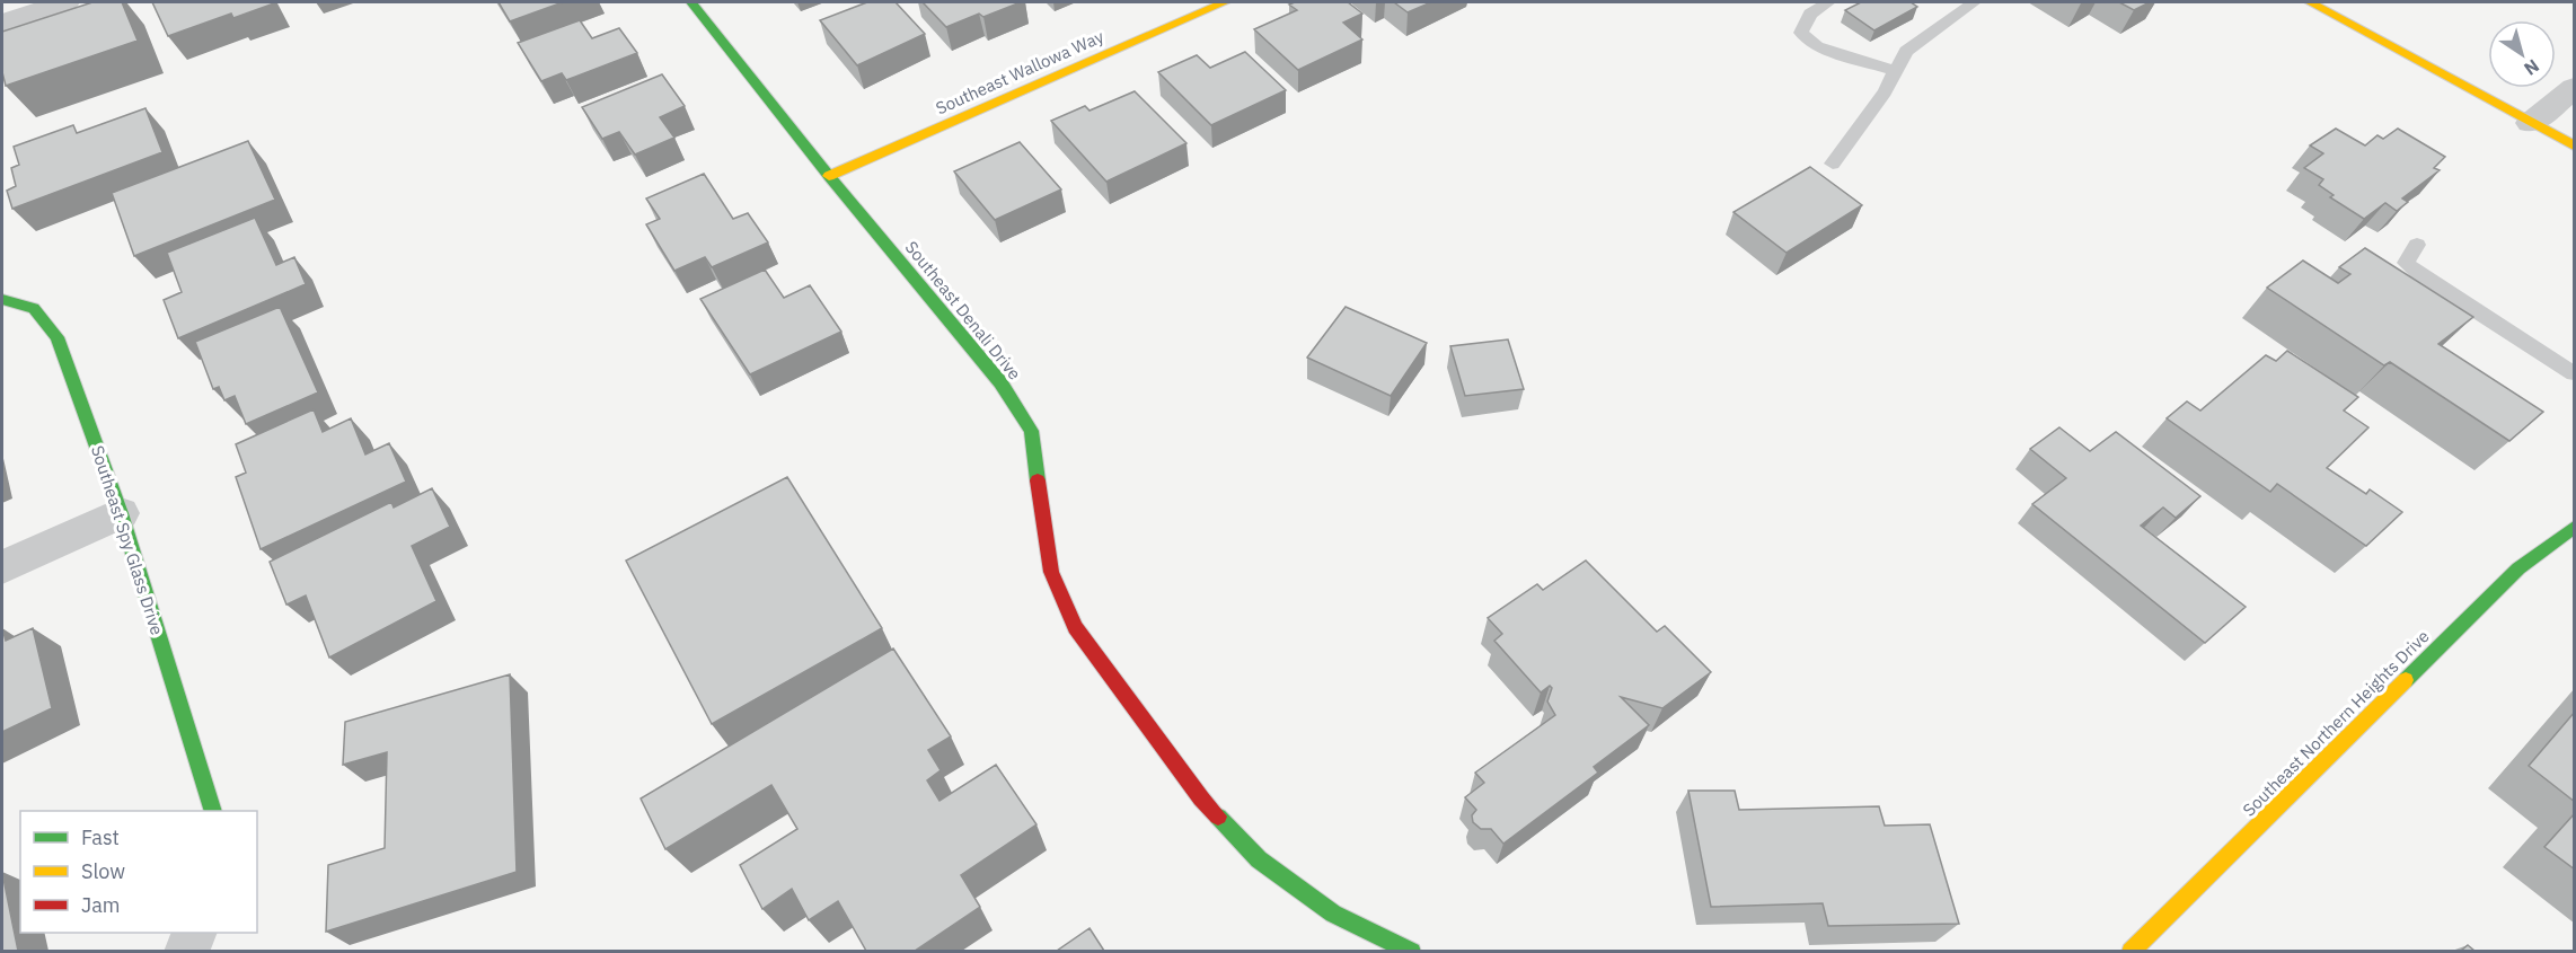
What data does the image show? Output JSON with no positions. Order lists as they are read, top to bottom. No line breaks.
{"streets":{"street":["Southeast Wallowa Way","Southeast Denali Drive","Southeast Spy Glass Drive","Southeast Northern Heights Drive"]},"crossings":[["Southeast Wallowa Way","Southeast Denali Drive"]],"legend":["Fast","Slow","Jam"],"north":"bottom right"}
